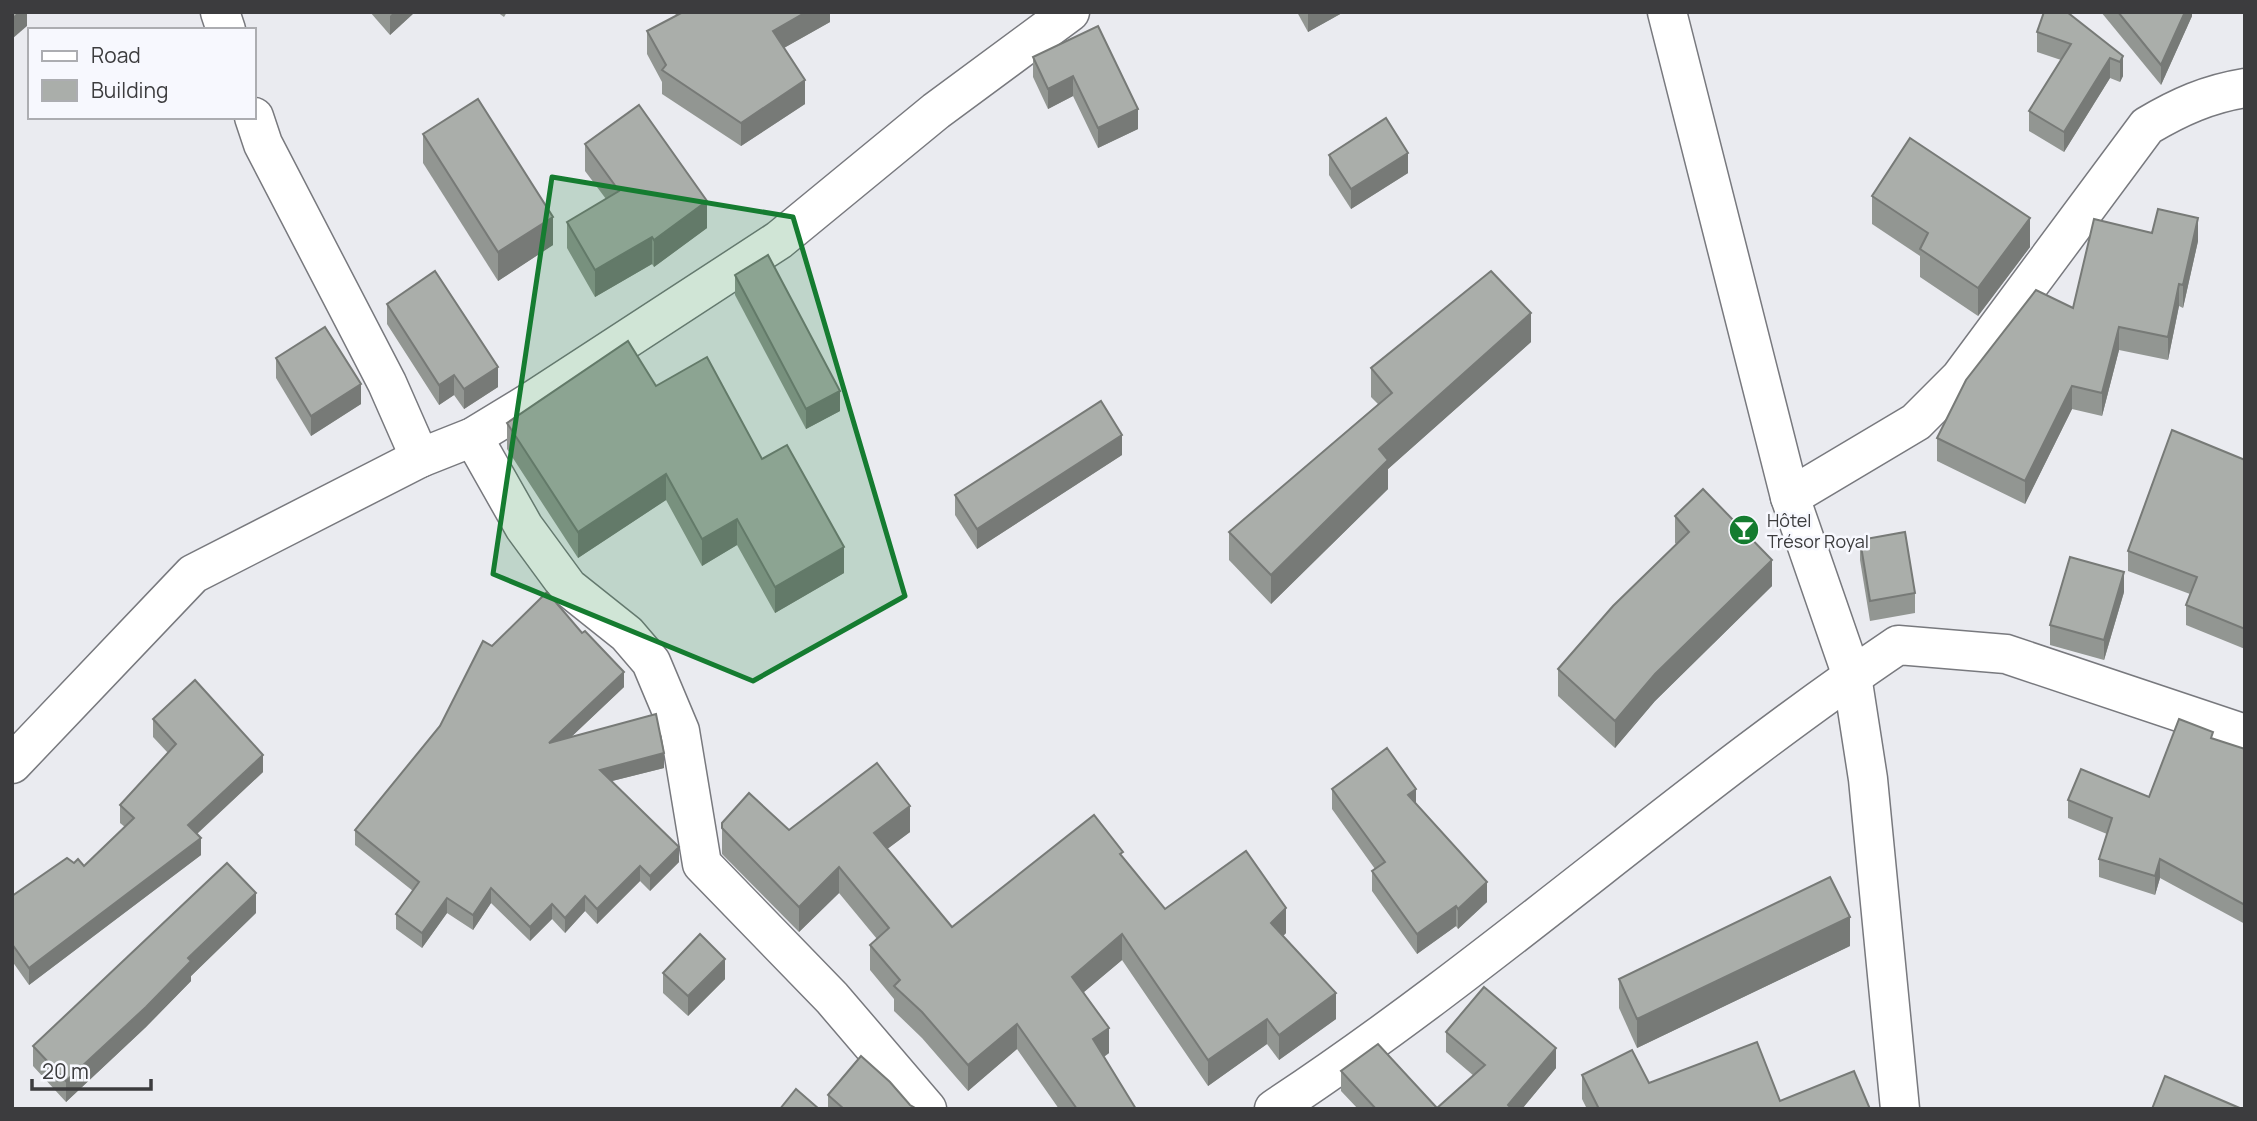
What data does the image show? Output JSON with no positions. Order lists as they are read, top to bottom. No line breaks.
{"places":{"bar":["Hôtel Trésor Royal"]},"legend":["Road","Building"],"scale_bar":"20 m"}
